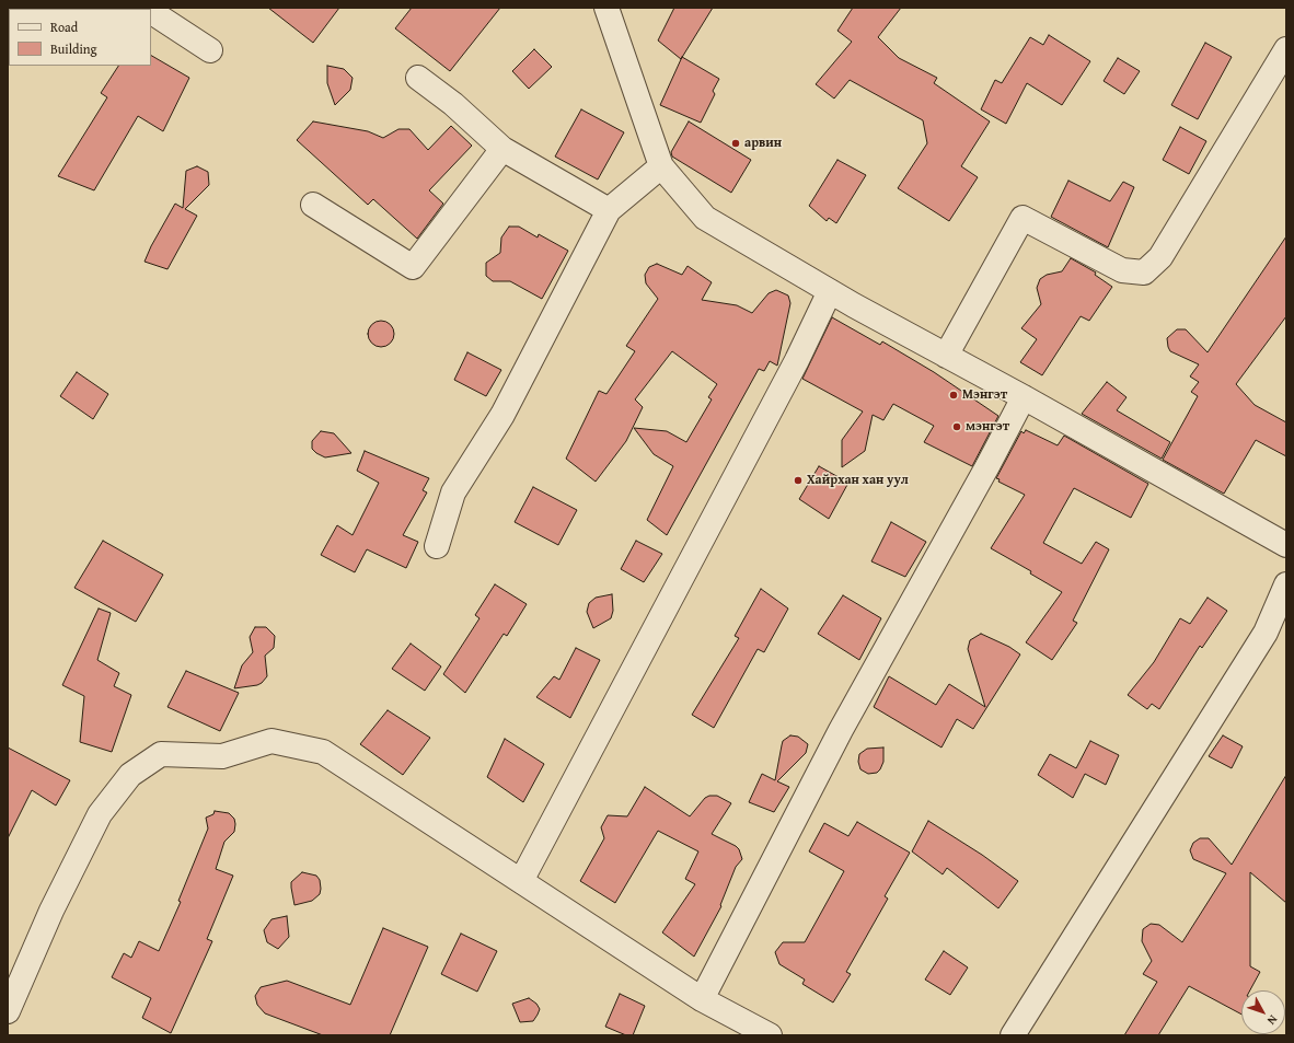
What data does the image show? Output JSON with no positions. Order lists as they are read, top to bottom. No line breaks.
{"places":["арвин","Мэнгэт","мэнгэт","Хайрхан хан уул"],"legend":["Road","Building"],"north":"bottom right"}
